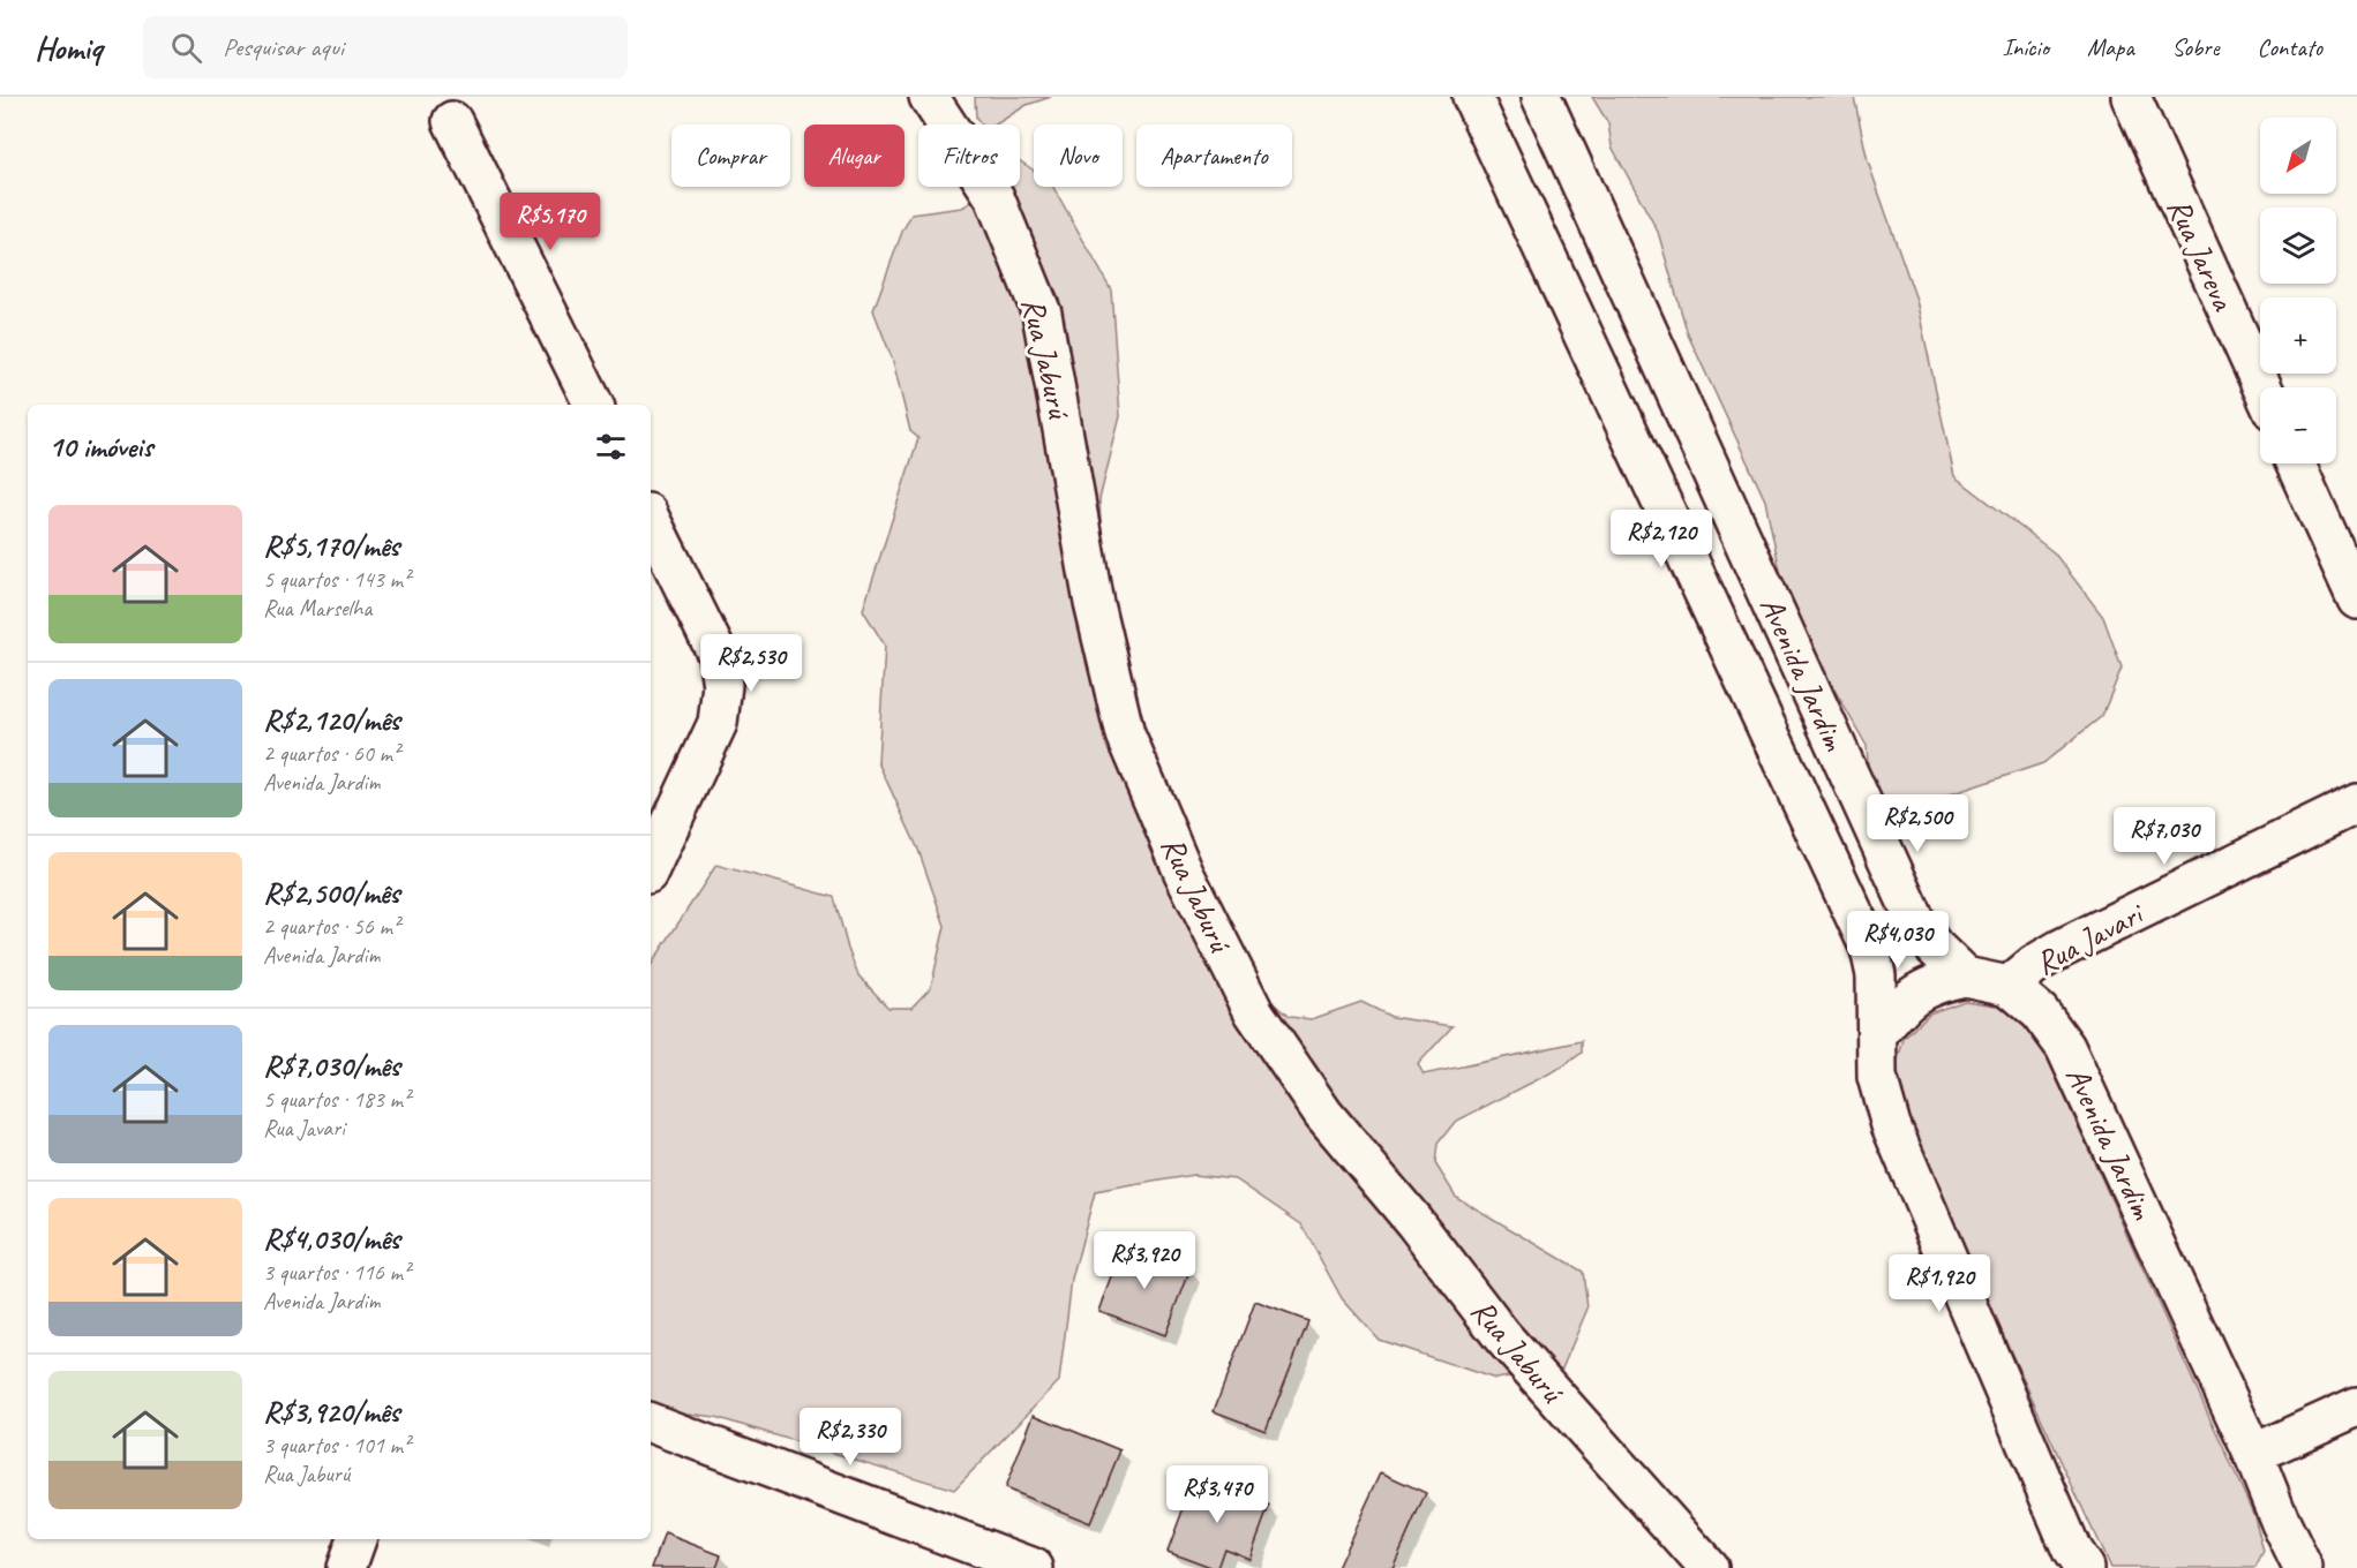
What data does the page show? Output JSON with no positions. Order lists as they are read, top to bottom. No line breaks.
{"streets":{"street":["Rua Jareva","Rua Jaburú","Avenida Jardim","Rua Javari"]},"crossings":[["Avenida Jardim","Rua Javari"]],"north":"bottom left","page":{"header":"Homiq","search":"Pesquisar aqui","nav":["Início","Mapa","Sobre","Contato"],"map_buttons":["+","−"],"chip":["Comprar","Alugar","Filtros","Novo","Apartamento"],"price":["R$5,170","R$2,120","R$2,530","R$2,500","R$7,030","R$4,030","R$3,920","R$1,920","R$2,330","R$3,470"],"heading":"10 imóveis","list":[{"name":"R$5,170/mês","note":"5 quartos · 143 m² · Rua Marselha"},{"name":"R$2,120/mês","note":"2 quartos · 60 m² · Avenida Jardim"},{"name":"R$2,500/mês","note":"2 quartos · 56 m² · Avenida Jardim"},{"name":"R$7,030/mês","note":"5 quartos · 183 m² · Rua Javari"},{"name":"R$4,030/mês","note":"3 quartos · 116 m² · Avenida Jardim"},{"name":"R$3,920/mês","note":"3 quartos · 101 m² · Rua Jaburú"}]}}
